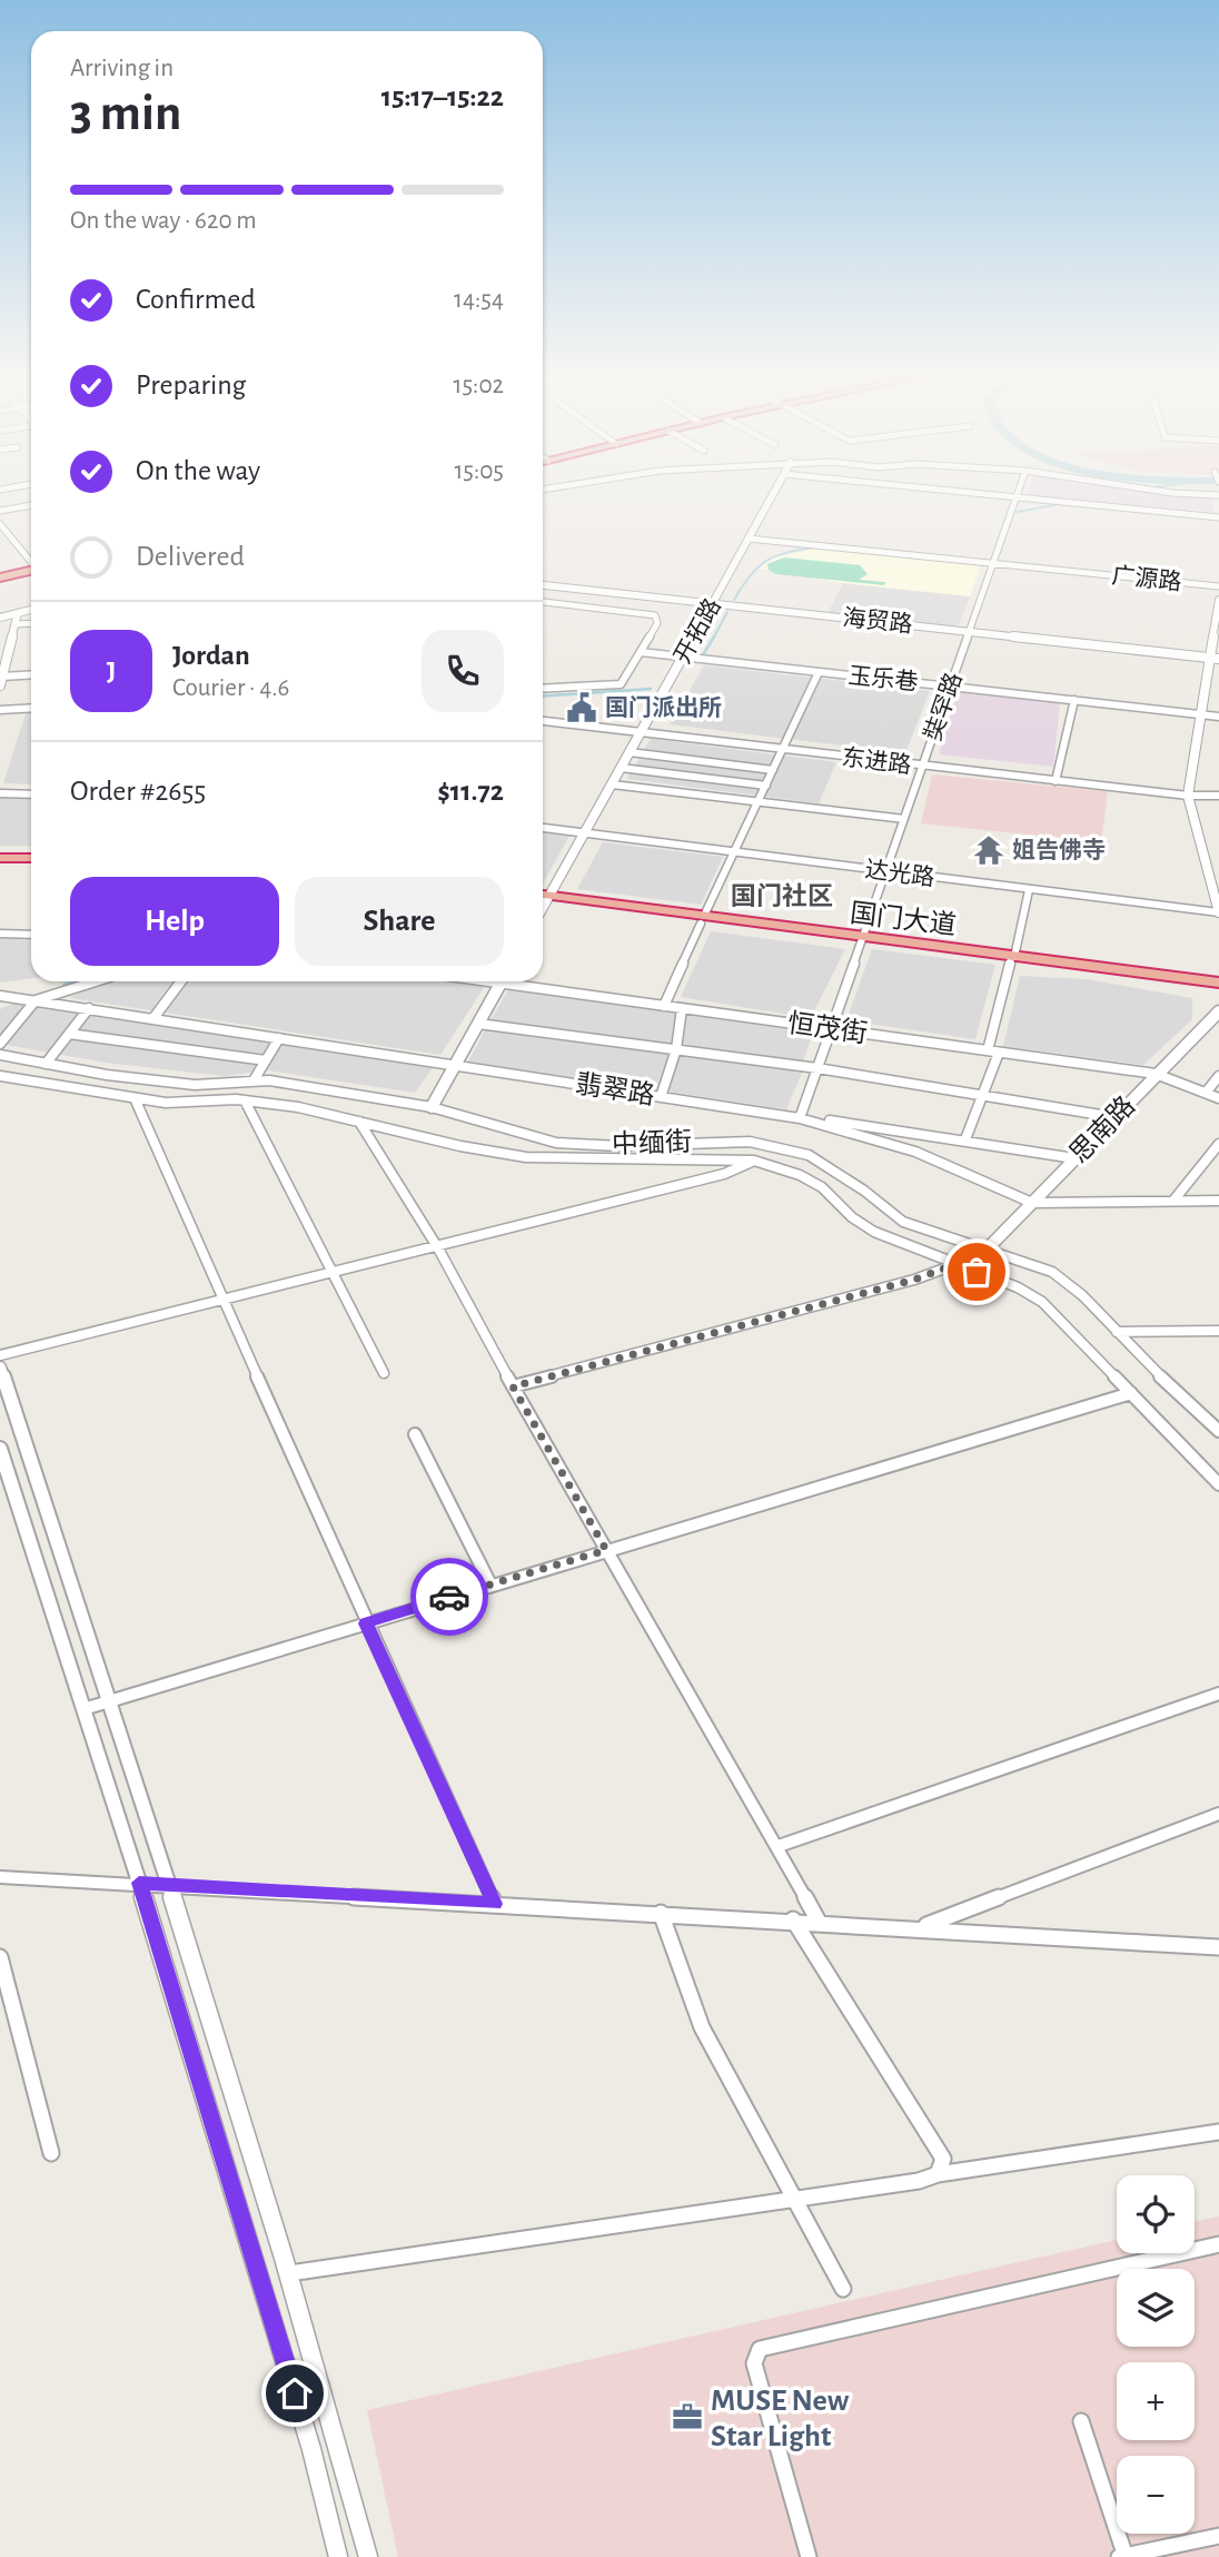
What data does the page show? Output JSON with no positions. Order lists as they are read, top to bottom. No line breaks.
{"streets":{"highway":["国门大道"],"street":["广源路","海贸路","开拓路","玉乐巷","奘罕路","东进路","达光路","恒茂街","翡翠路","思南路","中缅街"]},"crossings":[["广源路","开拓路"],["广源路","奘罕路"],["海贸路","开拓路"],["海贸路","奘罕路"],["开拓路","玉乐巷"],["开拓路","东进路"],["开拓路","达光路"],["玉乐巷","奘罕路"],["奘罕路","东进路"],["奘罕路","达光路"],["奘罕路","国门大道"],["奘罕路","恒茂街"],["奘罕路","翡翠路"],["恒茂街","思南路"],["翡翠路","思南路"],["思南路","中缅街"]],"districts":["国门社区"],"places":{"public building":["国门派出所"],"temple":["姐告佛寺"],"office":["MUSE New Star Light"]},"page":{"heading":["3 min","Arriving in","15:17–15:22"],"panel":["Jordan","Courier · 4.6","Order #2655","$11.72"],"bar":"On the way · 620 m","list":[["Confirmed","14:54"],["Preparing","15:02"],["On the way","15:05"],"Delivered"],"round":"J","buttons":["Help","Share"],"map_buttons":["+","−"]}}
